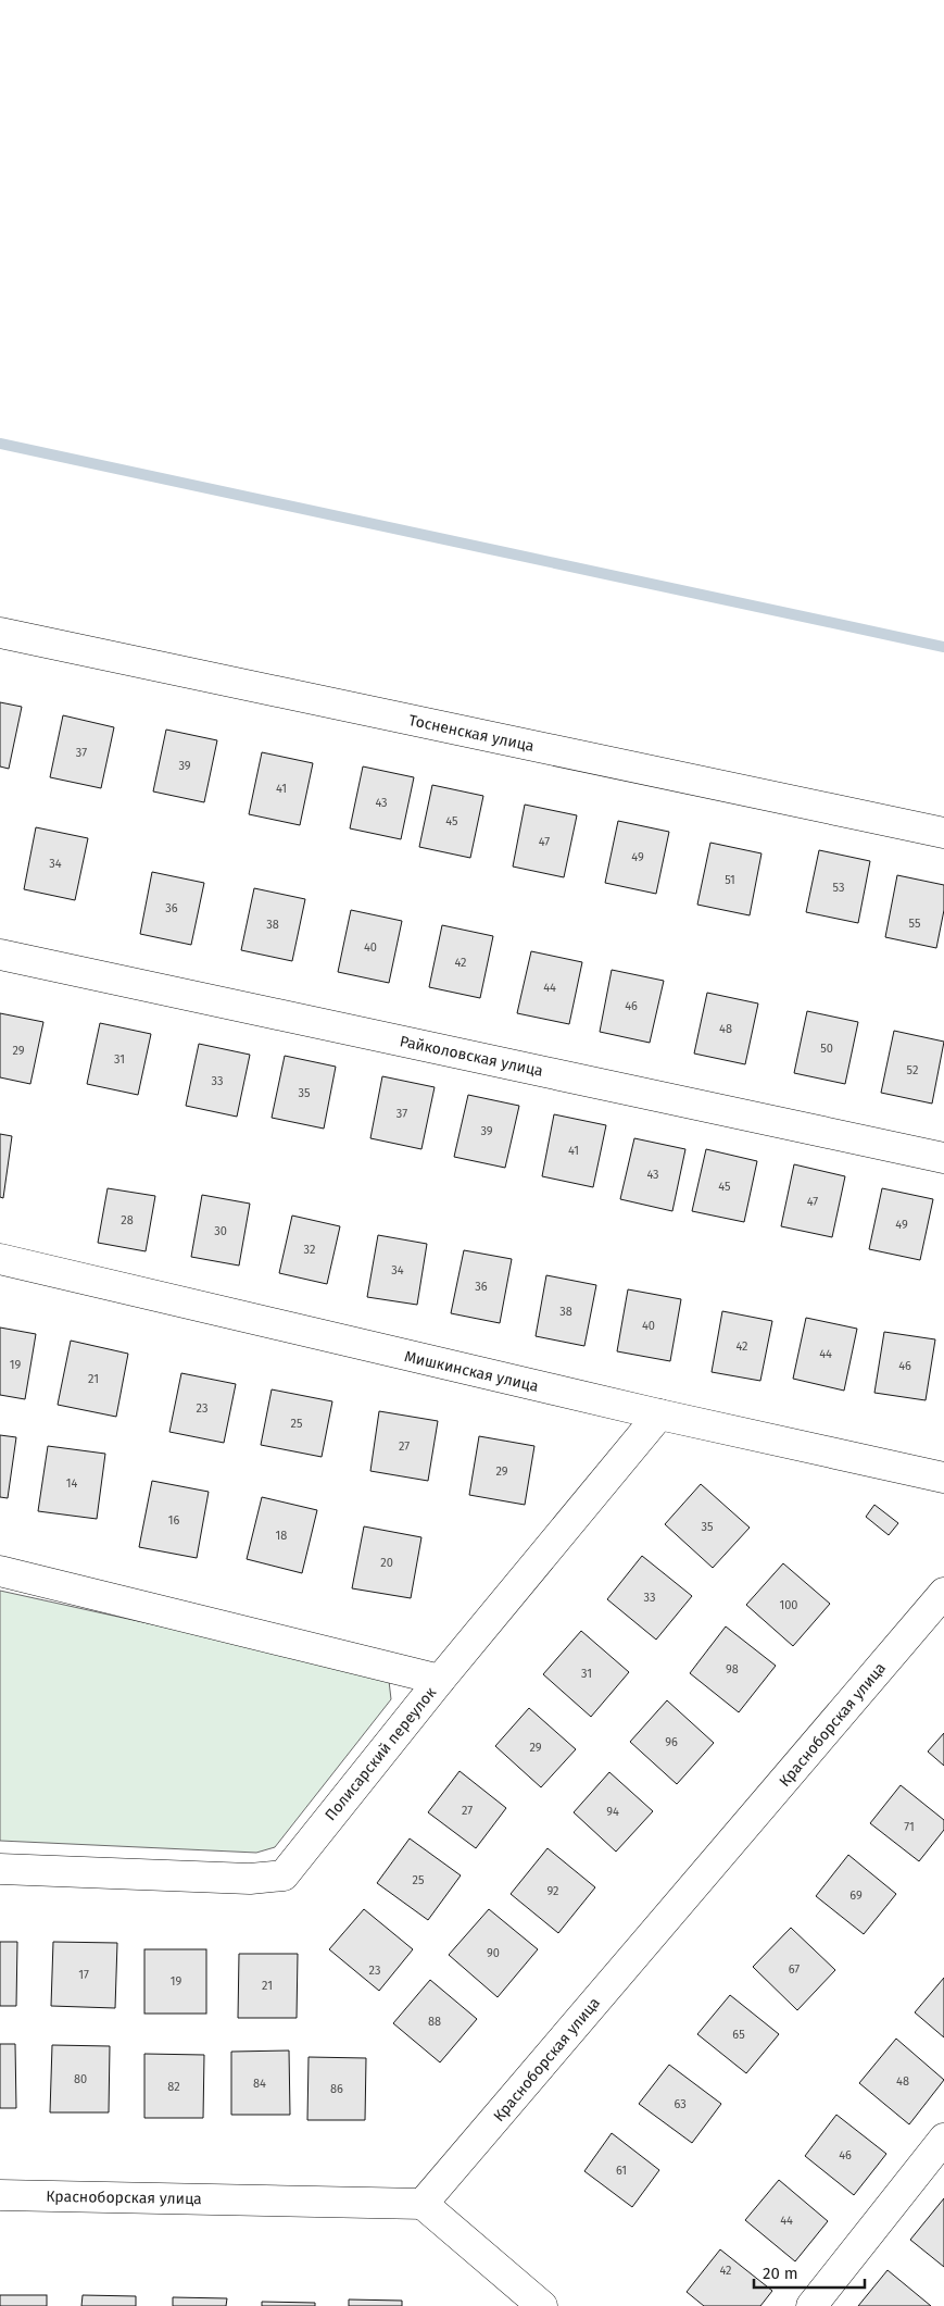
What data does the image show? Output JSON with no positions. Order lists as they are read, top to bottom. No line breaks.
{"streets":{"street":["Тосненская улица","Райколовская улица","Мишкинская улица","Красноборская улица","Полисарский переулок"]},"crossings":[["Мишкинская улица","Полисарский переулок"]],"house_numbers":["37","39","41","43","45","47","49","34","51","53","36","55","38","40","42","44","46","48","50","29","31","52","33","35","37","39","41","43","45","47","28","49","30","32","34","36","38","40","42","44","19","46","21","23","25","27","29","14","16","35","18","20","33","100","98","31","96","29","27","94","71","25","92","69","90","67","23","17","19","21","88","65","80","48","84","82","86","63","46","61","44","42"],"scale_bar":"20 m"}
